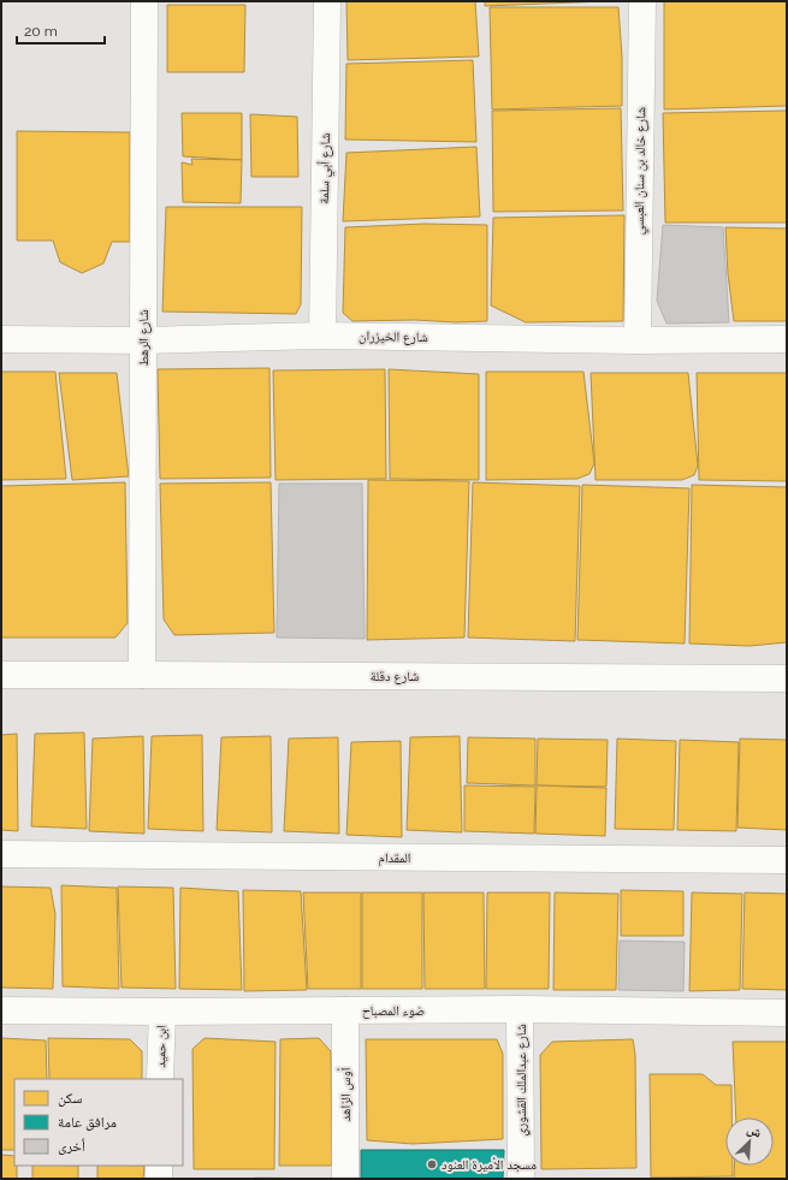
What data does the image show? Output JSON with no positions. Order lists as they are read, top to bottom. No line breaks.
{"streets":{"street":["شارع أبي سلمة","شارع خالد بن سنان العبسي","شارع الخيزران","شارع الرهط","شارع دقلة","المقدام","ضوء المصباح","ابن حميد","شارع عبدالملك القشوري","أوس الزاهد"]},"crossings":[["شارع أبي سلمة","شارع الخيزران"],["شارع خالد بن سنان العبسي","شارع الخيزران"],["شارع الخيزران","شارع الرهط"],["شارع الرهط","شارع دقلة"],["ضوء المصباح","ابن حميد"],["ضوء المصباح","شارع عبدالملك القشوري"],["ضوء المصباح","أوس الزاهد"]],"places":["مسجد الأميرة العنود"],"legend":["سكن","مرافق عامة","أخرى"],"scale_bar":"20 m","north":"top right"}
